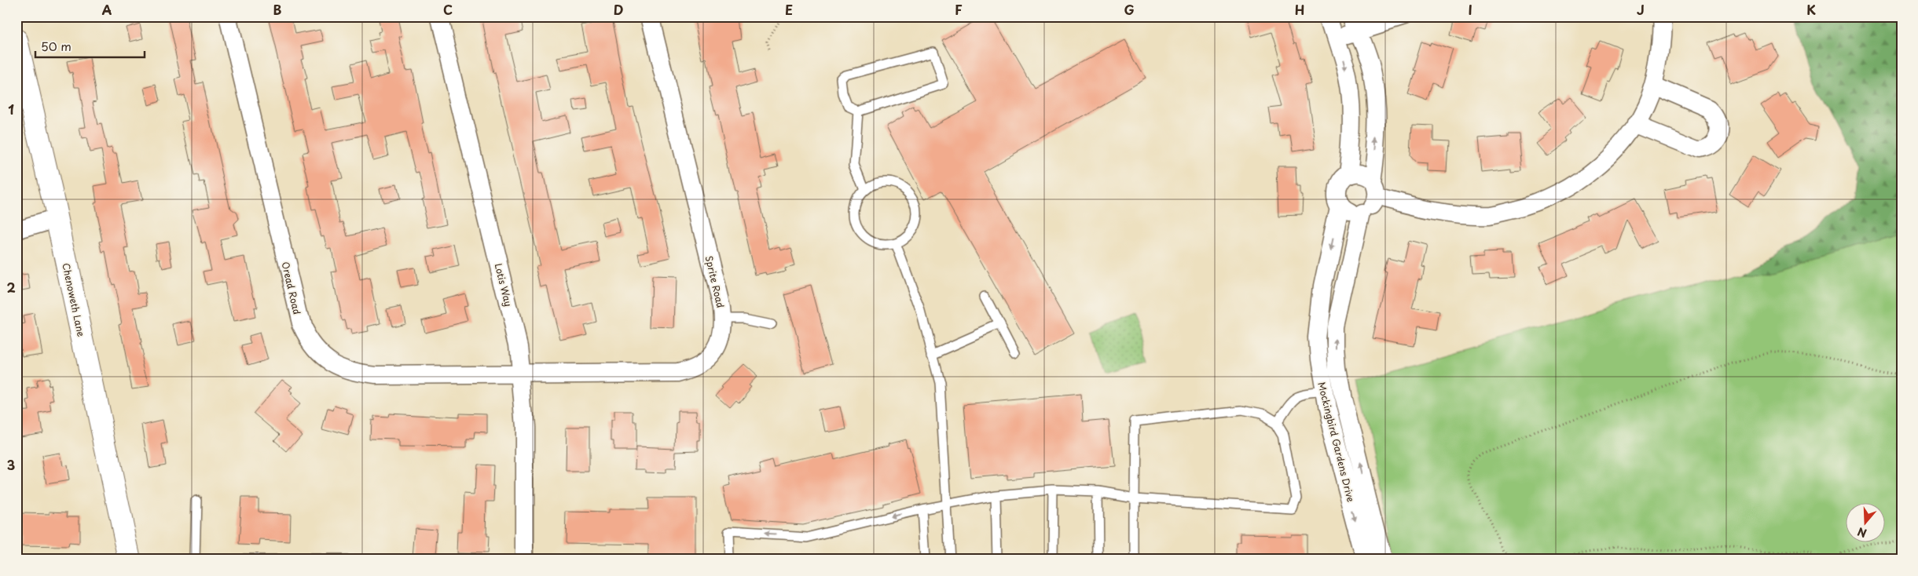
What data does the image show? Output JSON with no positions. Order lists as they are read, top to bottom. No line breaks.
{"streets":{"main road":["Chenoweth Lane"],"street":["Sprite Road","Lotis Way","Oread Road","Mockingbird Gardens Drive"]},"crossings":[["Sprite Road","Lotis Way"],["Sprite Road","Oread Road"],["Lotis Way","Oread Road"]],"scale_bar":"50 m","north":"bottom","grid":{"columns":["A","B","C","D","E","F","G","H","I","J","K"],"rows":["1","2","3"]}}
